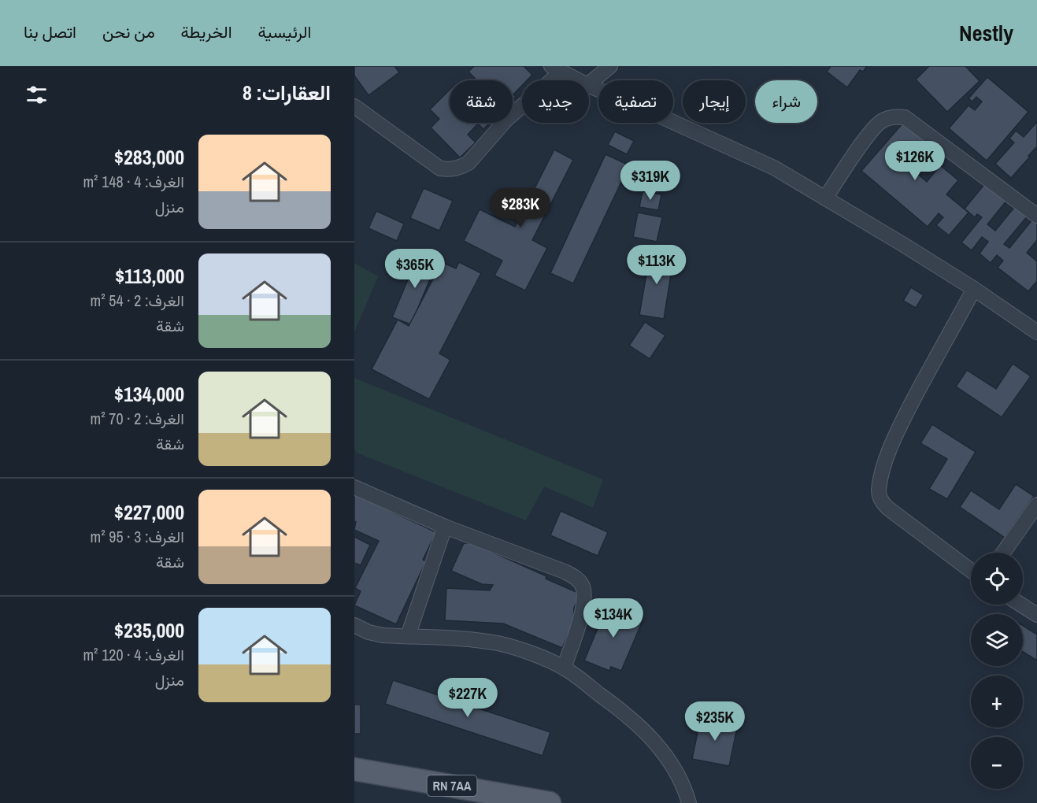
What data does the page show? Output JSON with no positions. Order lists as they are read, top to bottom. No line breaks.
{"streets":{"main road":["RN 7AA"]},"page":{"header":"Nestly","nav":["الرئيسية","الخريطة","من نحن","اتصل بنا"],"heading":"العقارات: 8","chip":["شراء","إيجار","تصفية","جديد","شقة"],"list":[{"name":"$283,000","note":"الغرف: 4 · 148 m² · منزل"},{"name":"$113,000","note":"الغرف: 2 · 54 m² · شقة"},{"name":"$134,000","note":"الغرف: 2 · 70 m² · شقة"},{"name":"$227,000","note":"الغرف: 3 · 95 m² · شقة"},{"name":"$235,000","note":"الغرف: 4 · 120 m² · منزل"}],"price":["$126K","$319K","$283K","$113K","$365K","$134K","$227K","$235K"],"map_buttons":["+","−"]}}
